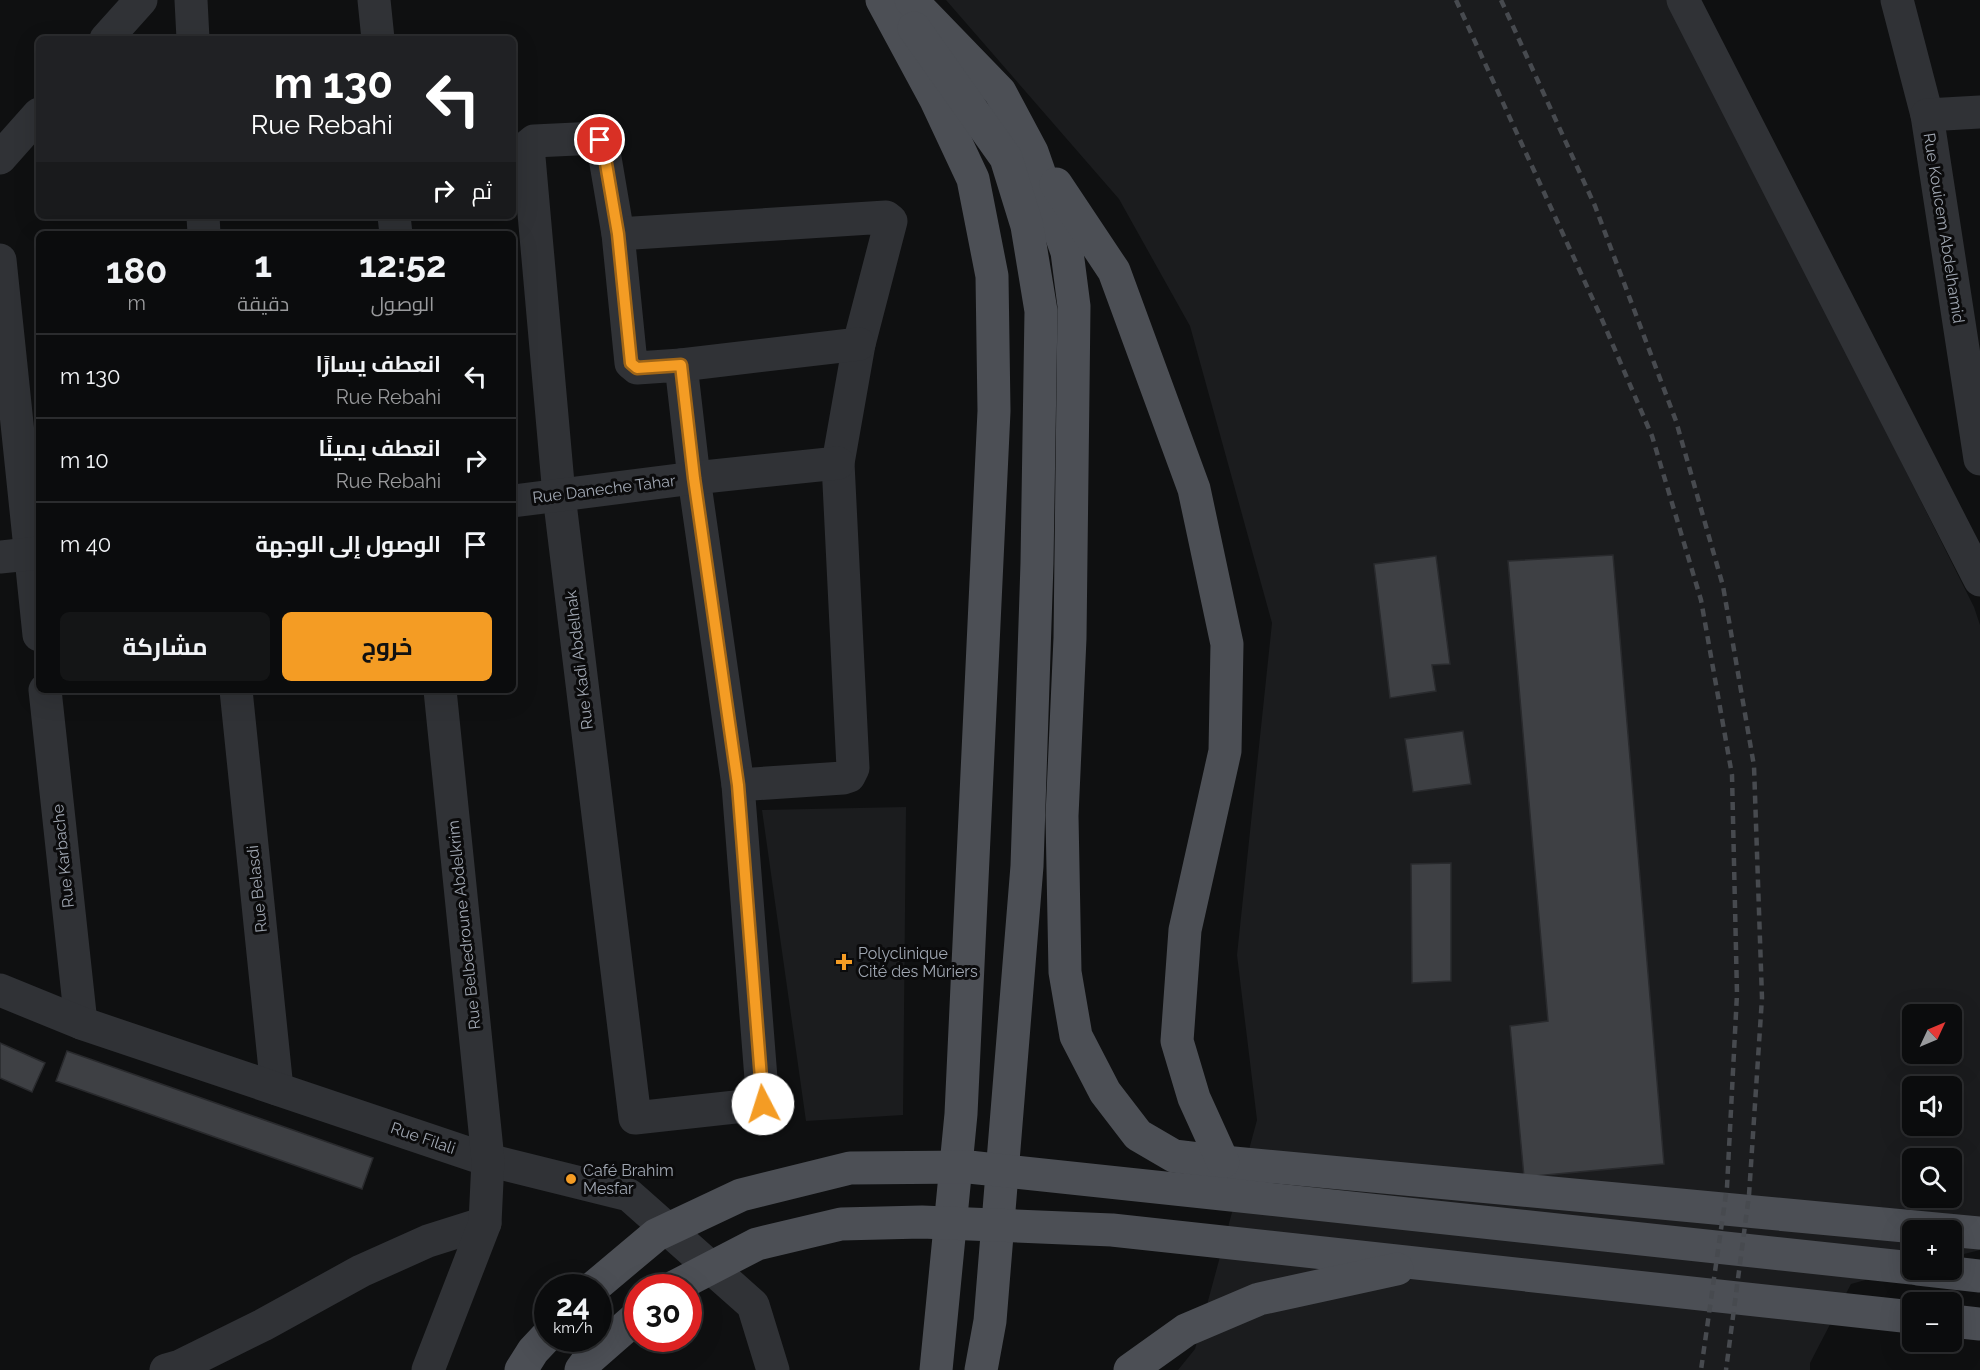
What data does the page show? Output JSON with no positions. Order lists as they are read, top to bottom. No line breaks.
{"streets":{"street":["Rue Kouicem Abdelhamid","Rue Daneche Tahar","Rue Kadi Abdelhak","Rue Karbache","Rue Belasdi","Rue Belbedroune Abdelkrim","Rue Filali"]},"crossings":[["Rue Daneche Tahar","Rue Kadi Abdelhak"],["Rue Karbache","Rue Filali"],["Rue Belasdi","Rue Filali"],["Rue Belbedroune Abdelkrim","Rue Filali"]],"places":{"health":["Polyclinique Cité des Mûriers"],"other":["Café Brahim Mesfar"]},"north":"top right","page":{"turn":["130 m","Rue Rebahi"],"then":"ثم","eta":["12:52","الوصول","1","دقيقة","180","m"],"list":[{"name":"انعطف يسارًا","note":"Rue Rebahi","value":"130 m"},{"name":"انعطف يمينًا","note":"Rue Rebahi","value":"10 m"},{"name":"الوصول إلى الوجهة","value":"40 m"}],"buttons":["خروج","مشاركة"],"map_buttons":["+","−"],"speed":"24 km/h","limit":"30"}}
